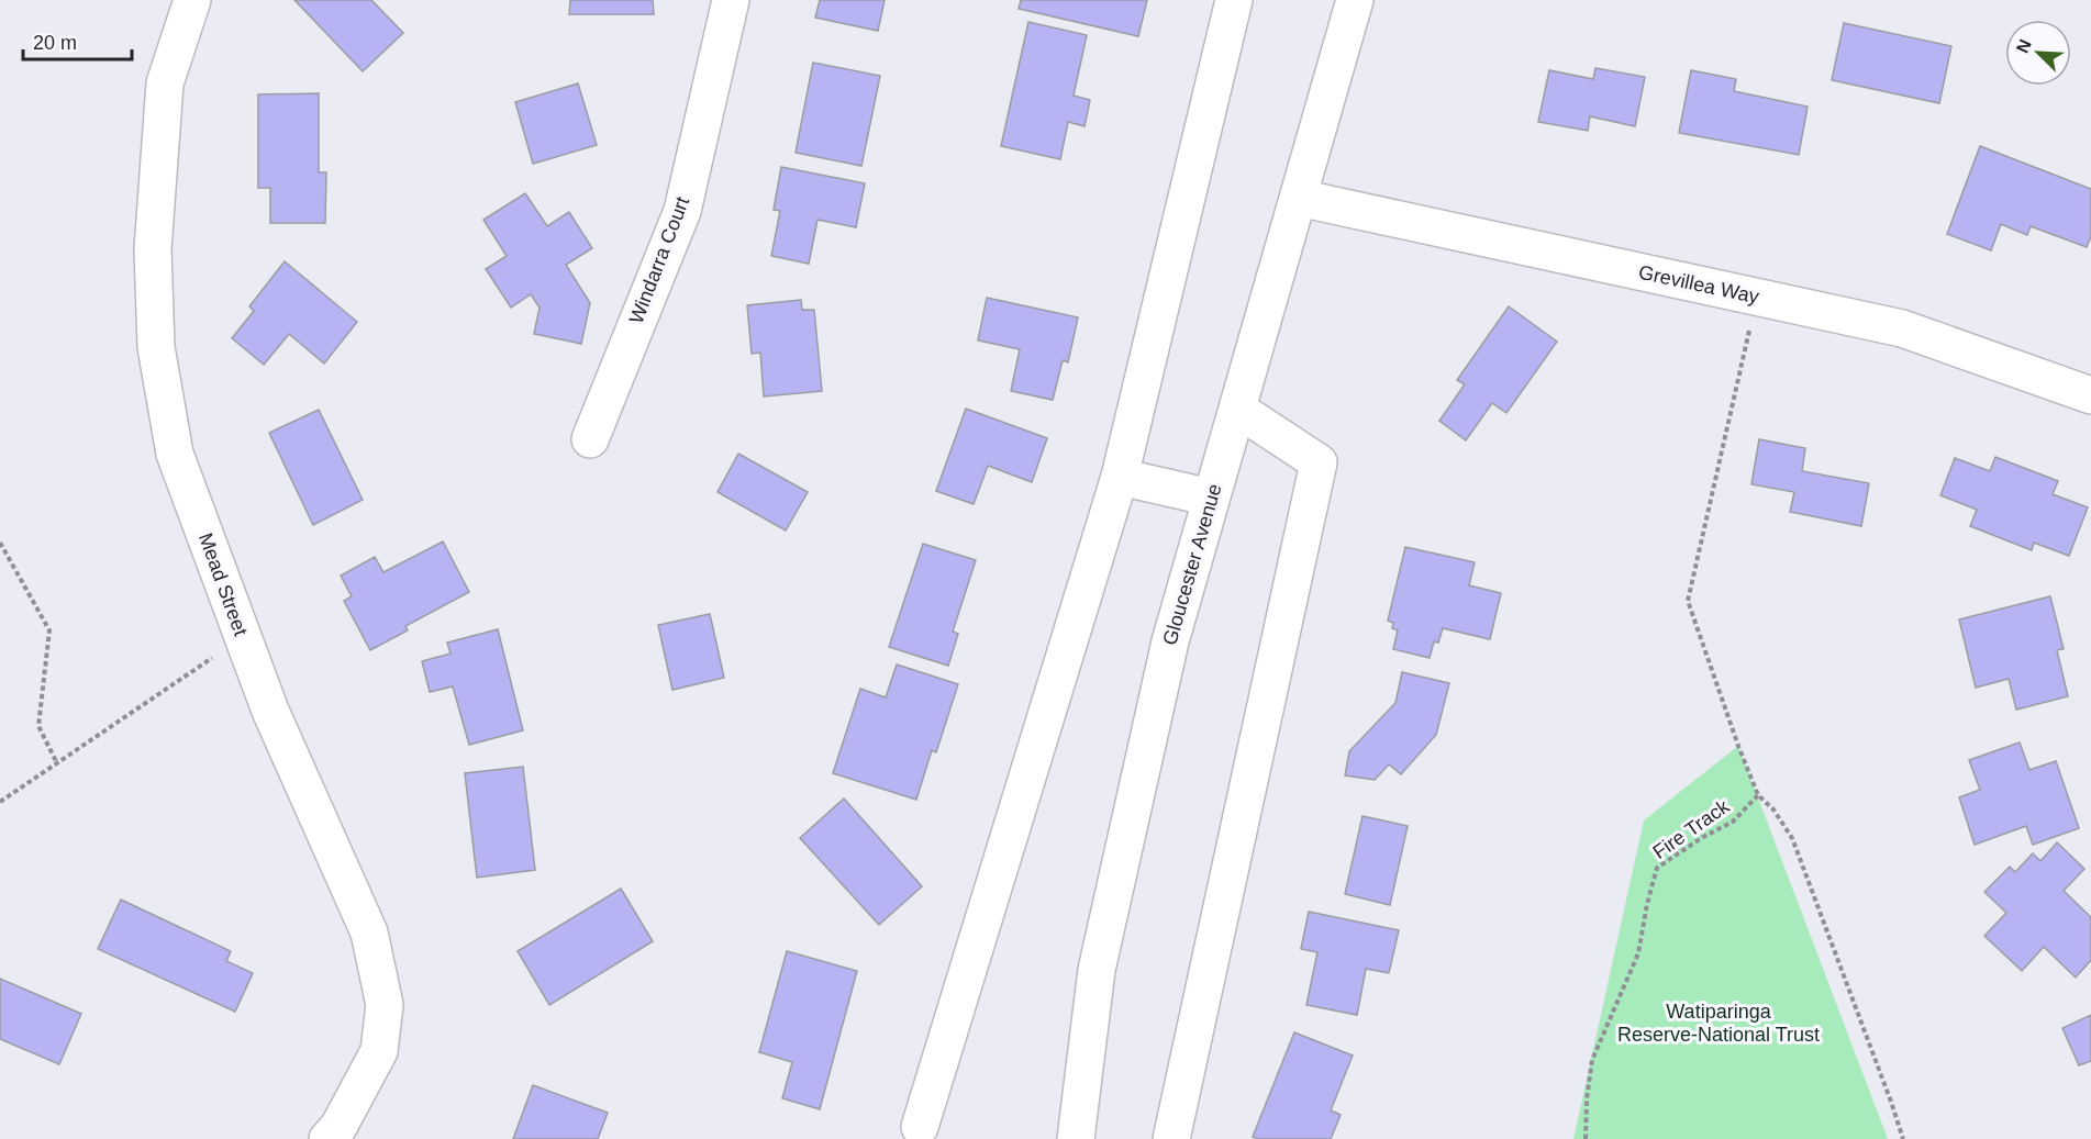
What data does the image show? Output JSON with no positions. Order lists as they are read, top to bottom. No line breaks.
{"streets":{"street":["Windarra Court","Grevillea Way","Gloucester Avenue","Mead Street"],"path":["Fire Track"]},"crossings":[["Grevillea Way","Gloucester Avenue"]],"parks":["Watiparinga Reserve-National Trust"],"scale_bar":"20 m","north":"top left"}
